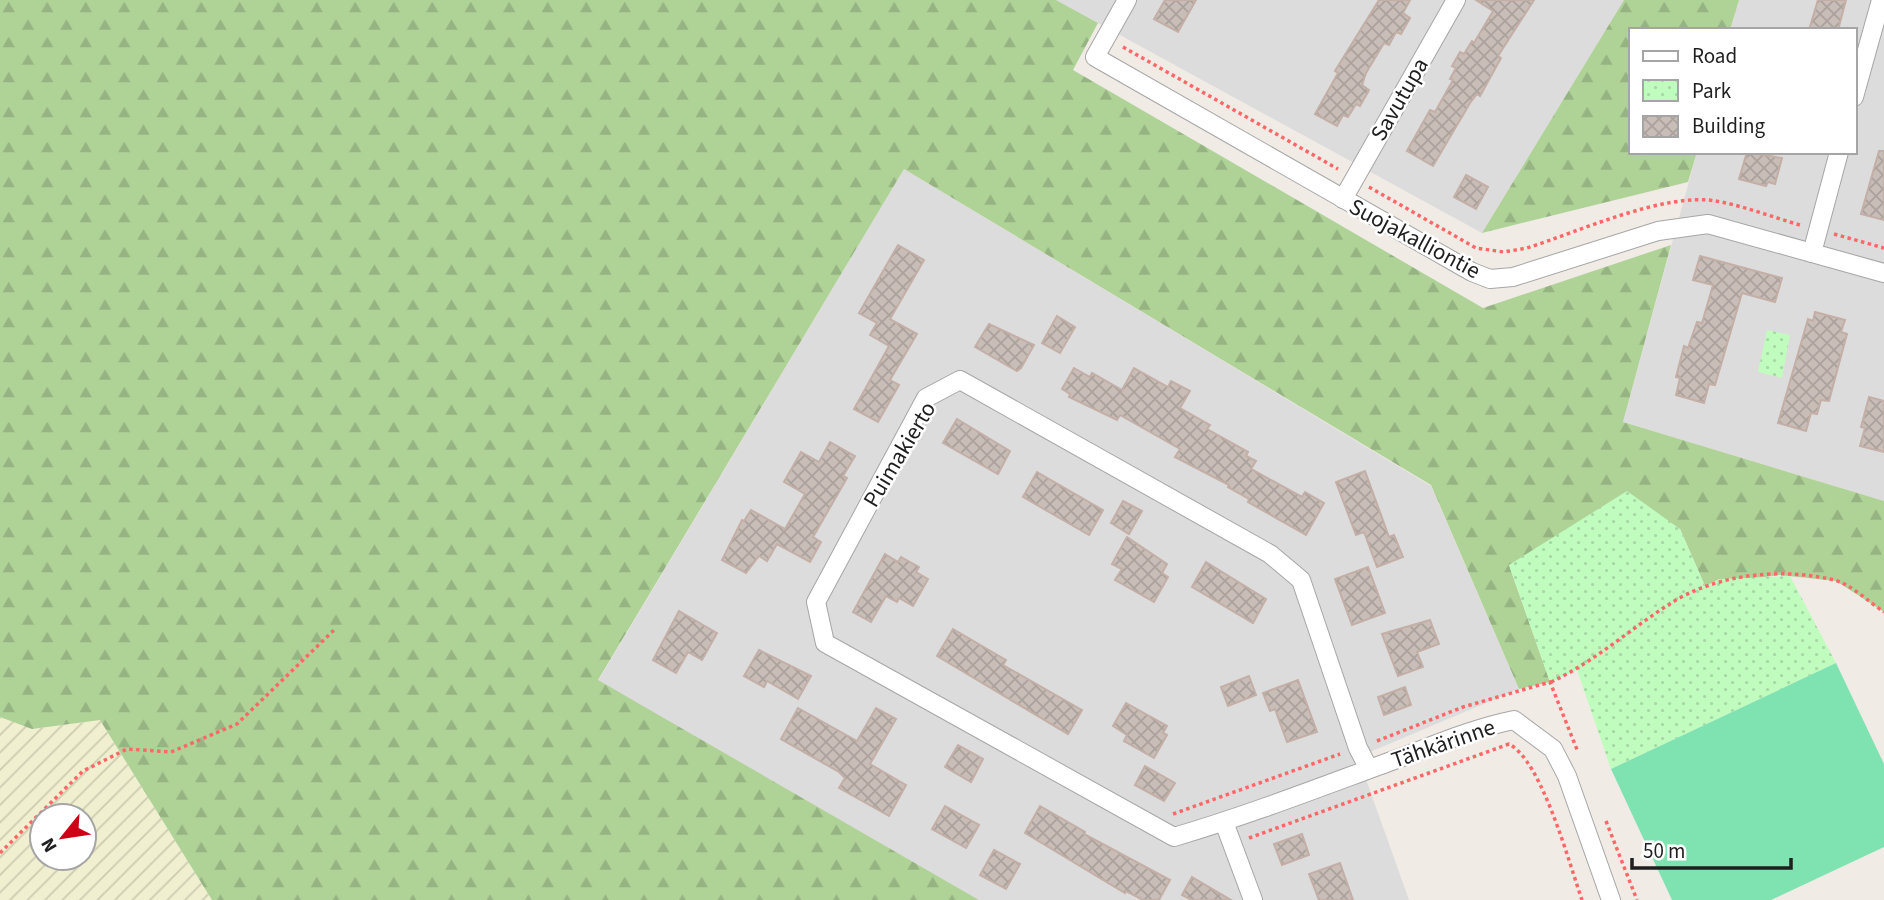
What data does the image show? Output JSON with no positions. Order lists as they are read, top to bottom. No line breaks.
{"streets":{"street":["Savutupa","Suojakalliontie","Puimakierto","Tähkärinne"]},"crossings":[["Savutupa","Suojakalliontie"],["Puimakierto","Tähkärinne"]],"legend":["Road","Park","Building"],"scale_bar":"50 m","north":"bottom left"}
